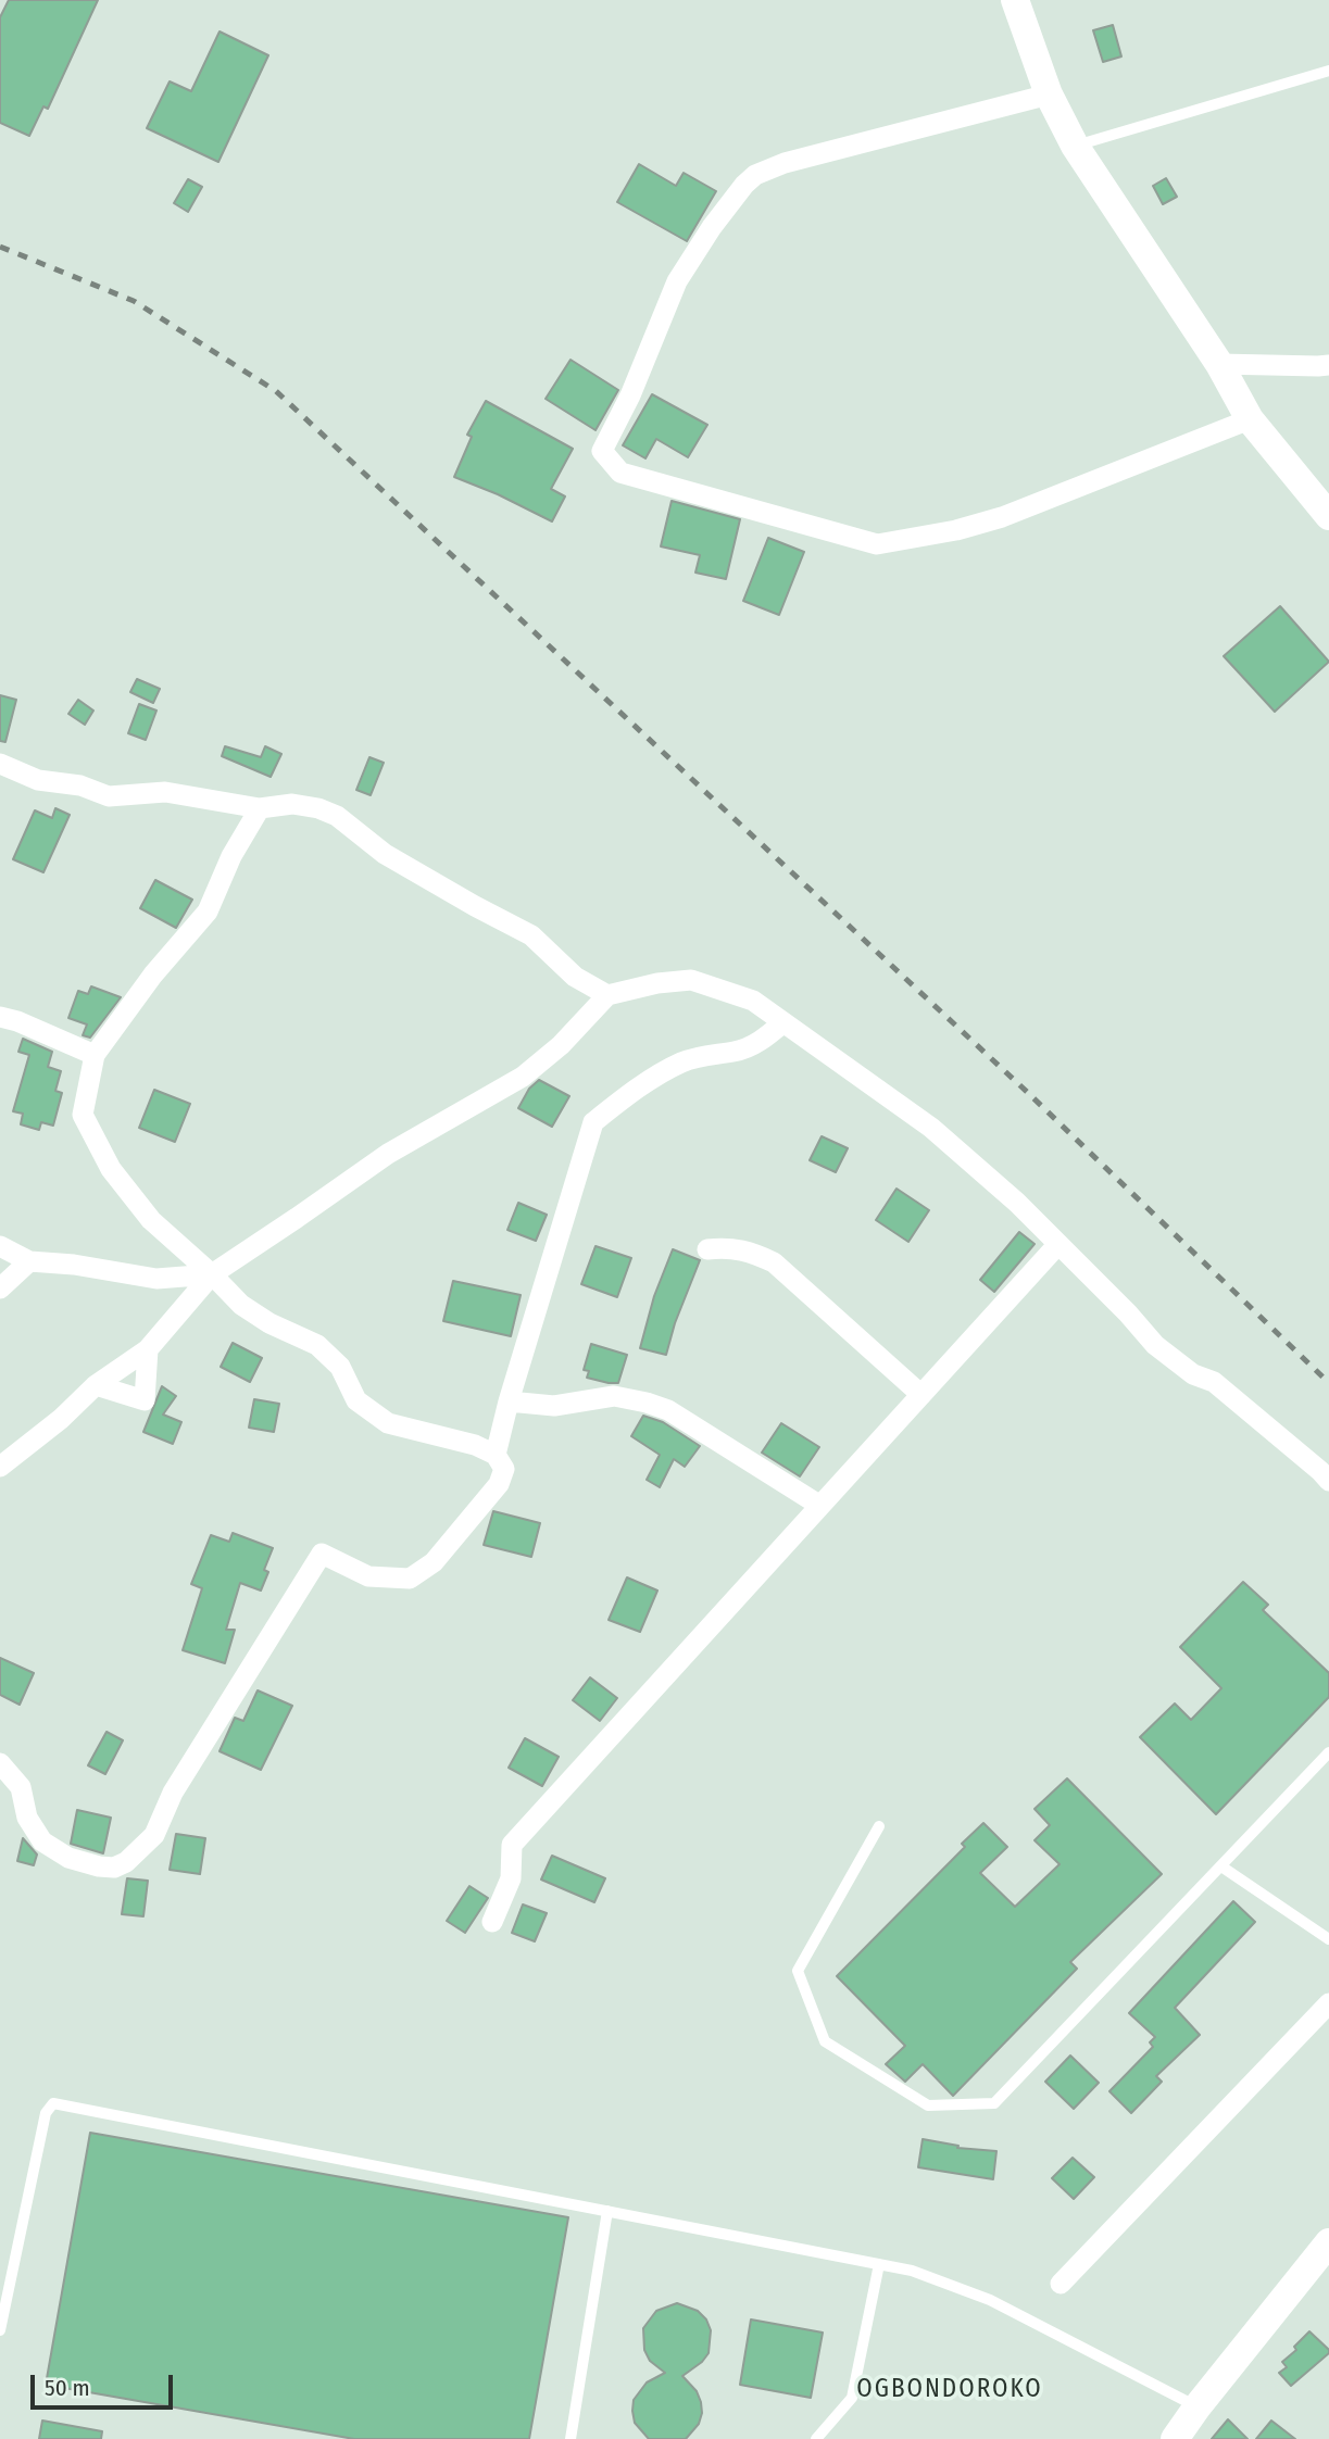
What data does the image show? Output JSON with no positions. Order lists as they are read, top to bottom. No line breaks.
{"districts":["OGBONDOROKO"],"scale_bar":"50 m"}
